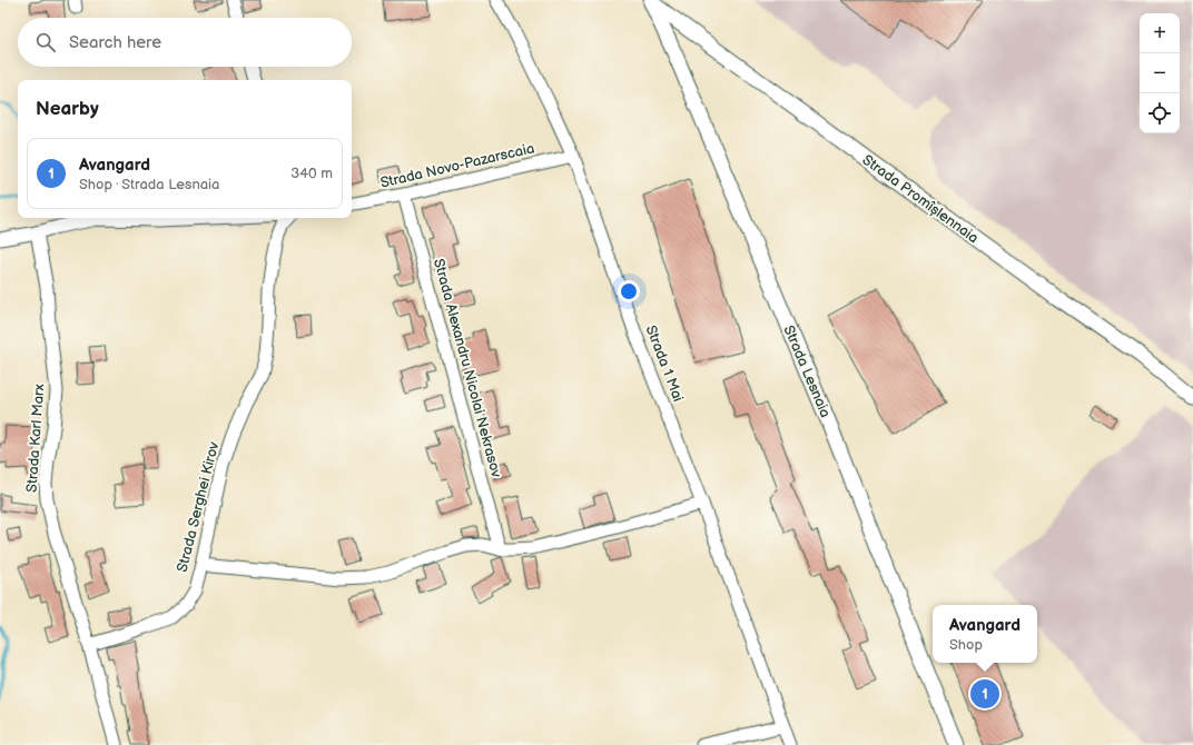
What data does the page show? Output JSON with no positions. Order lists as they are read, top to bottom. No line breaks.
{"streets":{"street":["Strada Novo-Pazarscaia","Strada Promîșlennaia","Strada 1 Mai","Strada Alexandru Nicolai Nekrasov","Strada Lesnaia","Strada Karl Marx","Strada Serghei Kirov"]},"crossings":[["Strada Novo-Pazarscaia","Strada 1 Mai"],["Strada Novo-Pazarscaia","Strada Alexandru Nicolai Nekrasov"],["Strada Promîșlennaia","Strada Lesnaia"],["Strada Karl Marx","Strada Serghei Kirov"]],"page":{"map_buttons":["+","−"],"search":"Search here","heading":"Nearby","list":[{"mark":"1","name":"Avangard","note":"Shop · Strada Lesnaia","value":"340 m"}],"popup":["Avangard","Shop"],"pins":"1"}}
